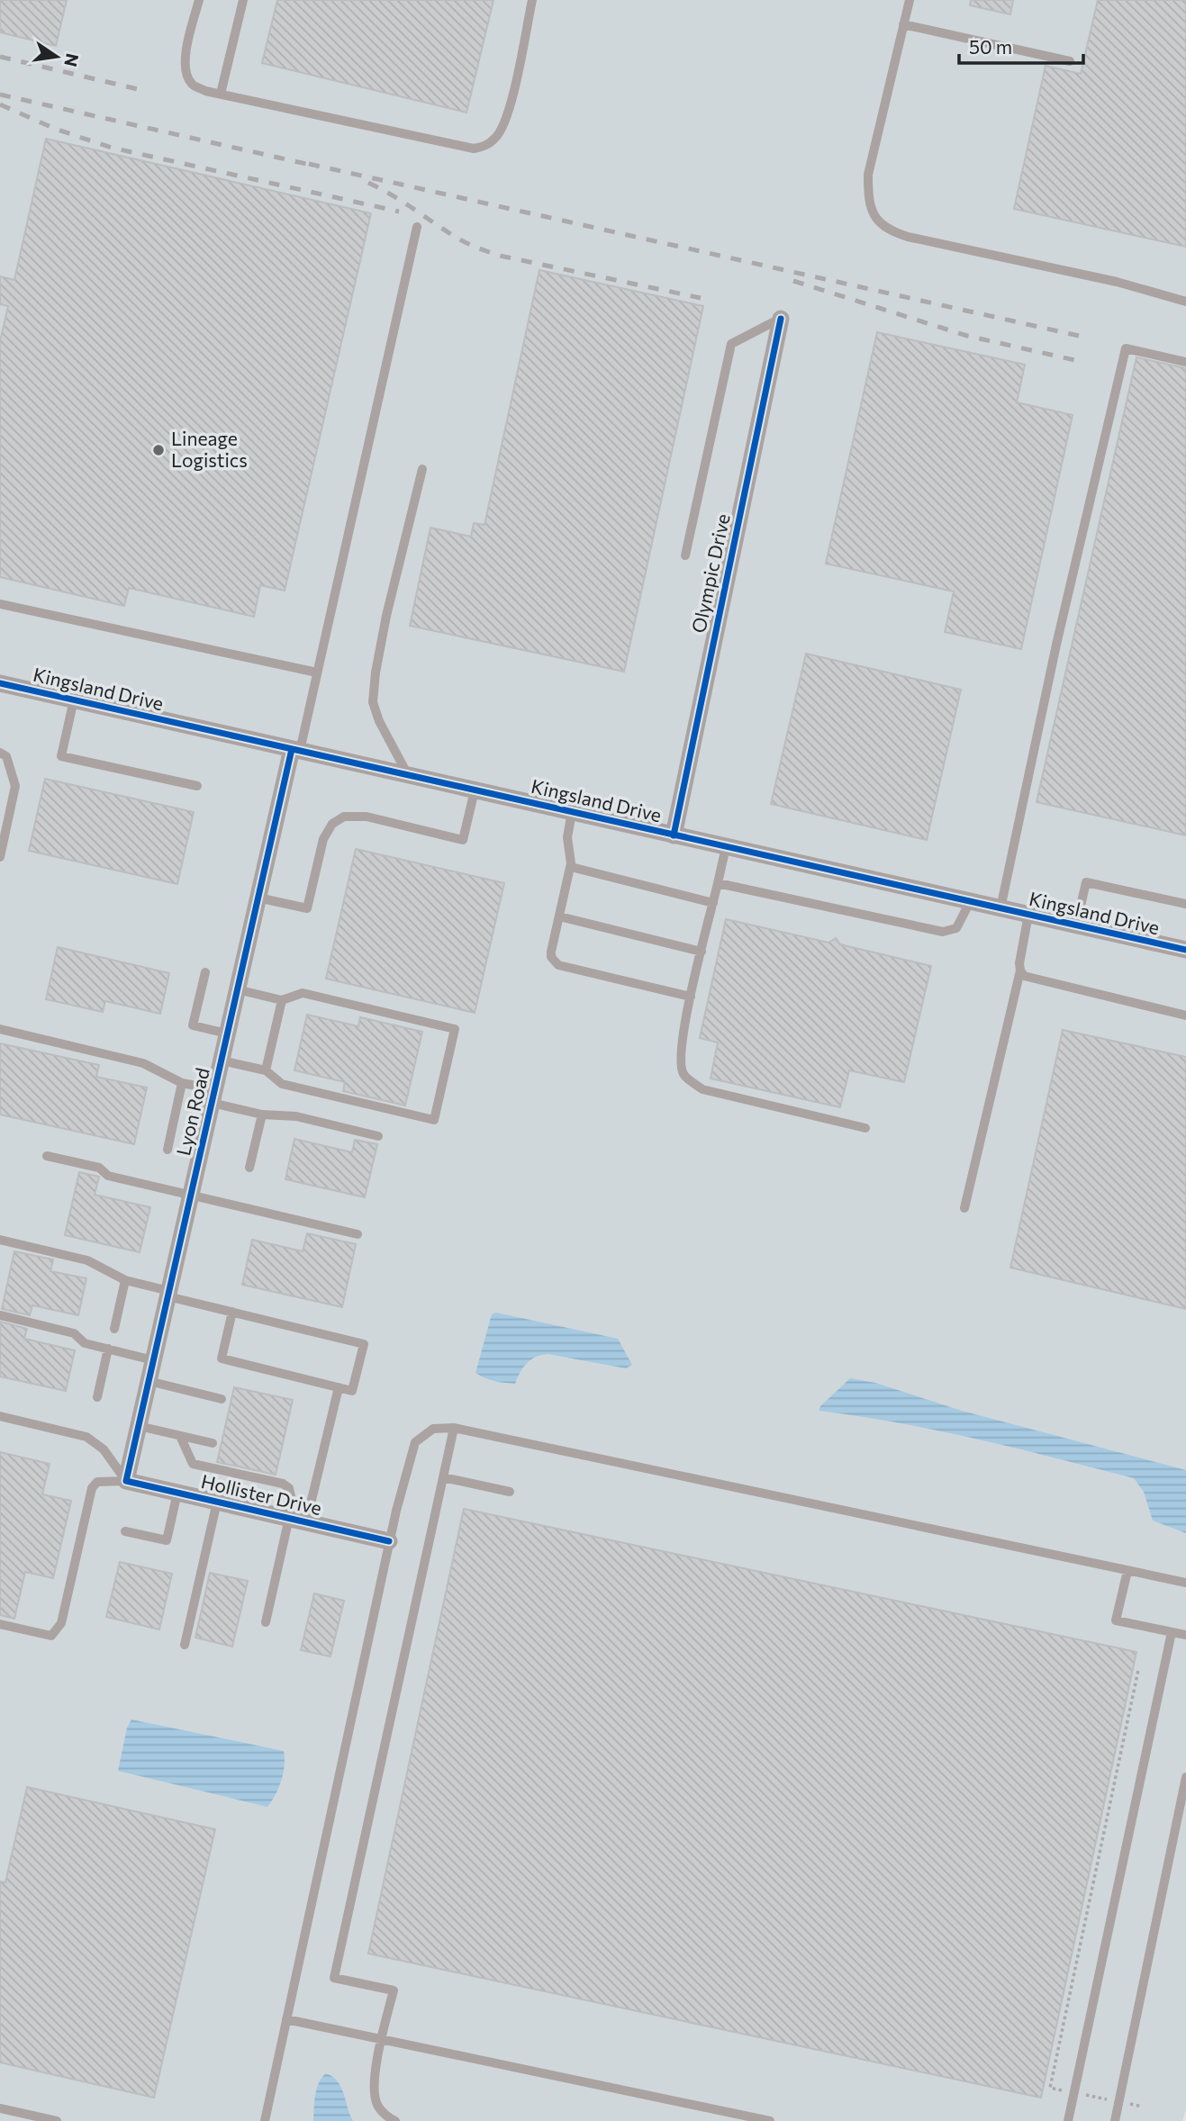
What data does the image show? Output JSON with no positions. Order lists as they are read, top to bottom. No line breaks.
{"streets":{"street":["Olympic Drive","Kingsland Drive","Lyon Road","Hollister Drive"]},"crossings":[["Olympic Drive","Kingsland Drive"],["Kingsland Drive","Lyon Road"],["Lyon Road","Hollister Drive"]],"places":["Lineage Logistics"],"scale_bar":"50 m","north":"right"}
